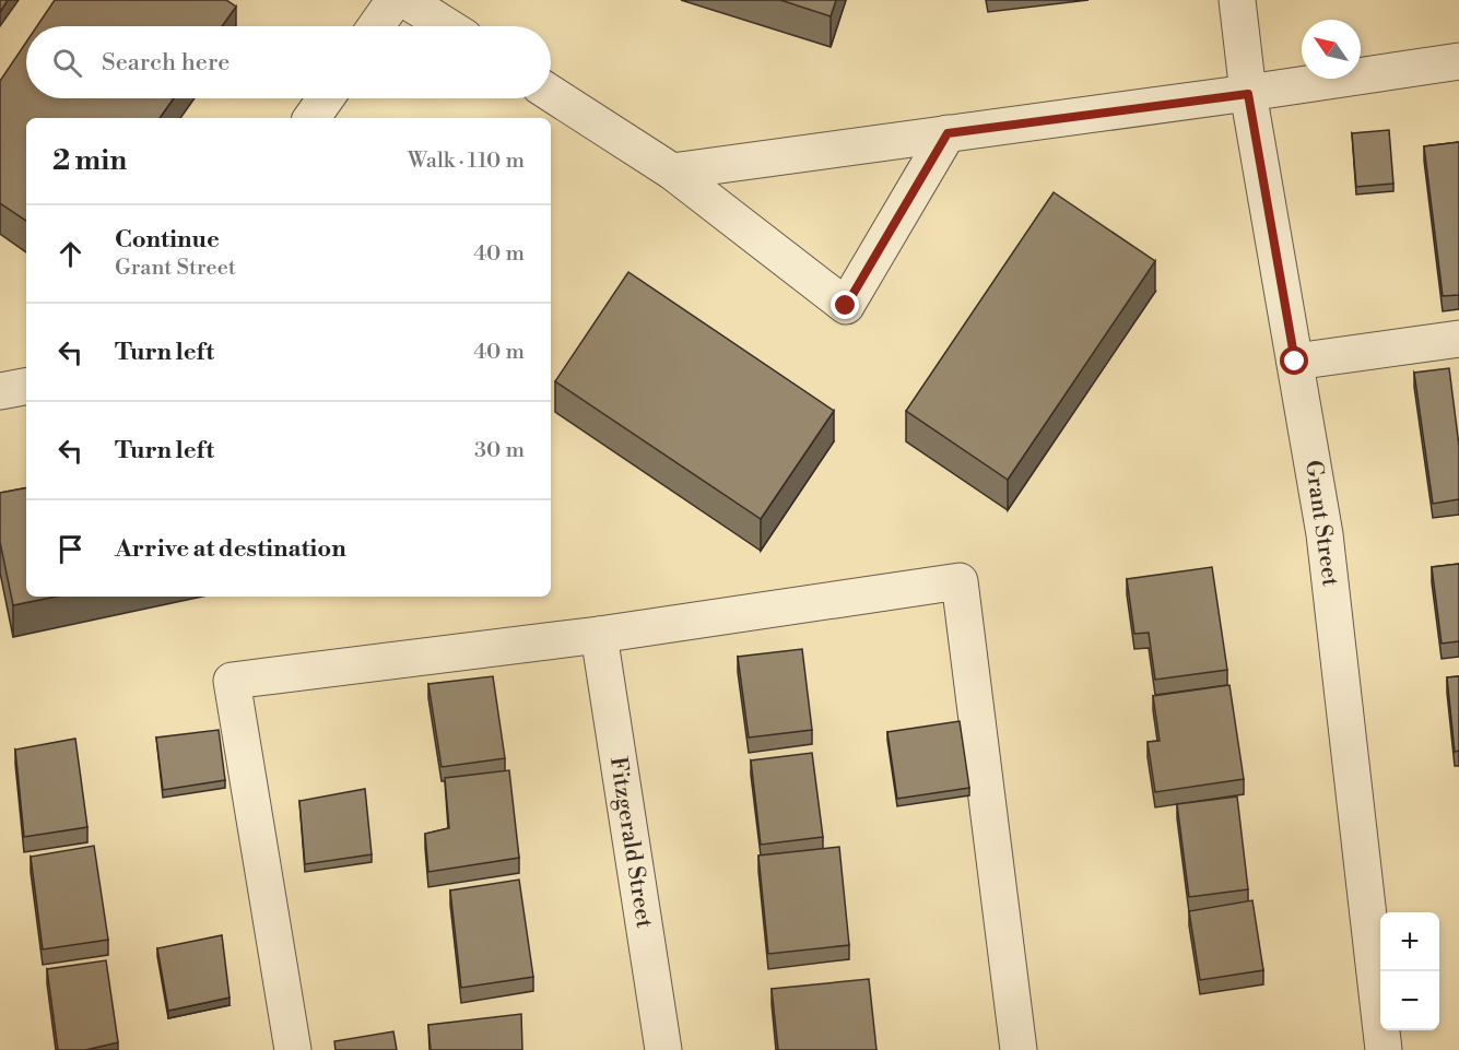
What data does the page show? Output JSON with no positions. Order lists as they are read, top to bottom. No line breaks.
{"streets":{"street":["Grant Street","Fitzgerald Street"]},"north":"top left","page":{"search":"Search here","heading":["2 min","Walk · 110 m"],"list":[["Continue","Grant Street","40 m"],["Turn left","40 m"],["Turn left","30 m"],"Arrive at destination"],"map_buttons":["+","−"]}}
